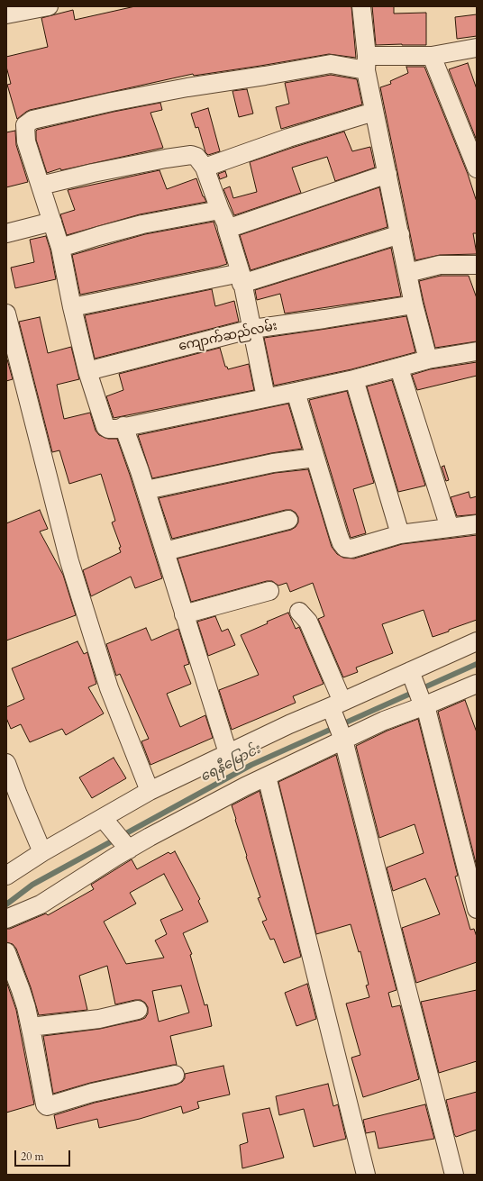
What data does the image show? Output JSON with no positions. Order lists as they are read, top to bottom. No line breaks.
{"streets":{"street":["ကျောက်ဆည်လမ်း"]},"water":["ရေနီမြောင်း"],"scale_bar":"20 m"}
